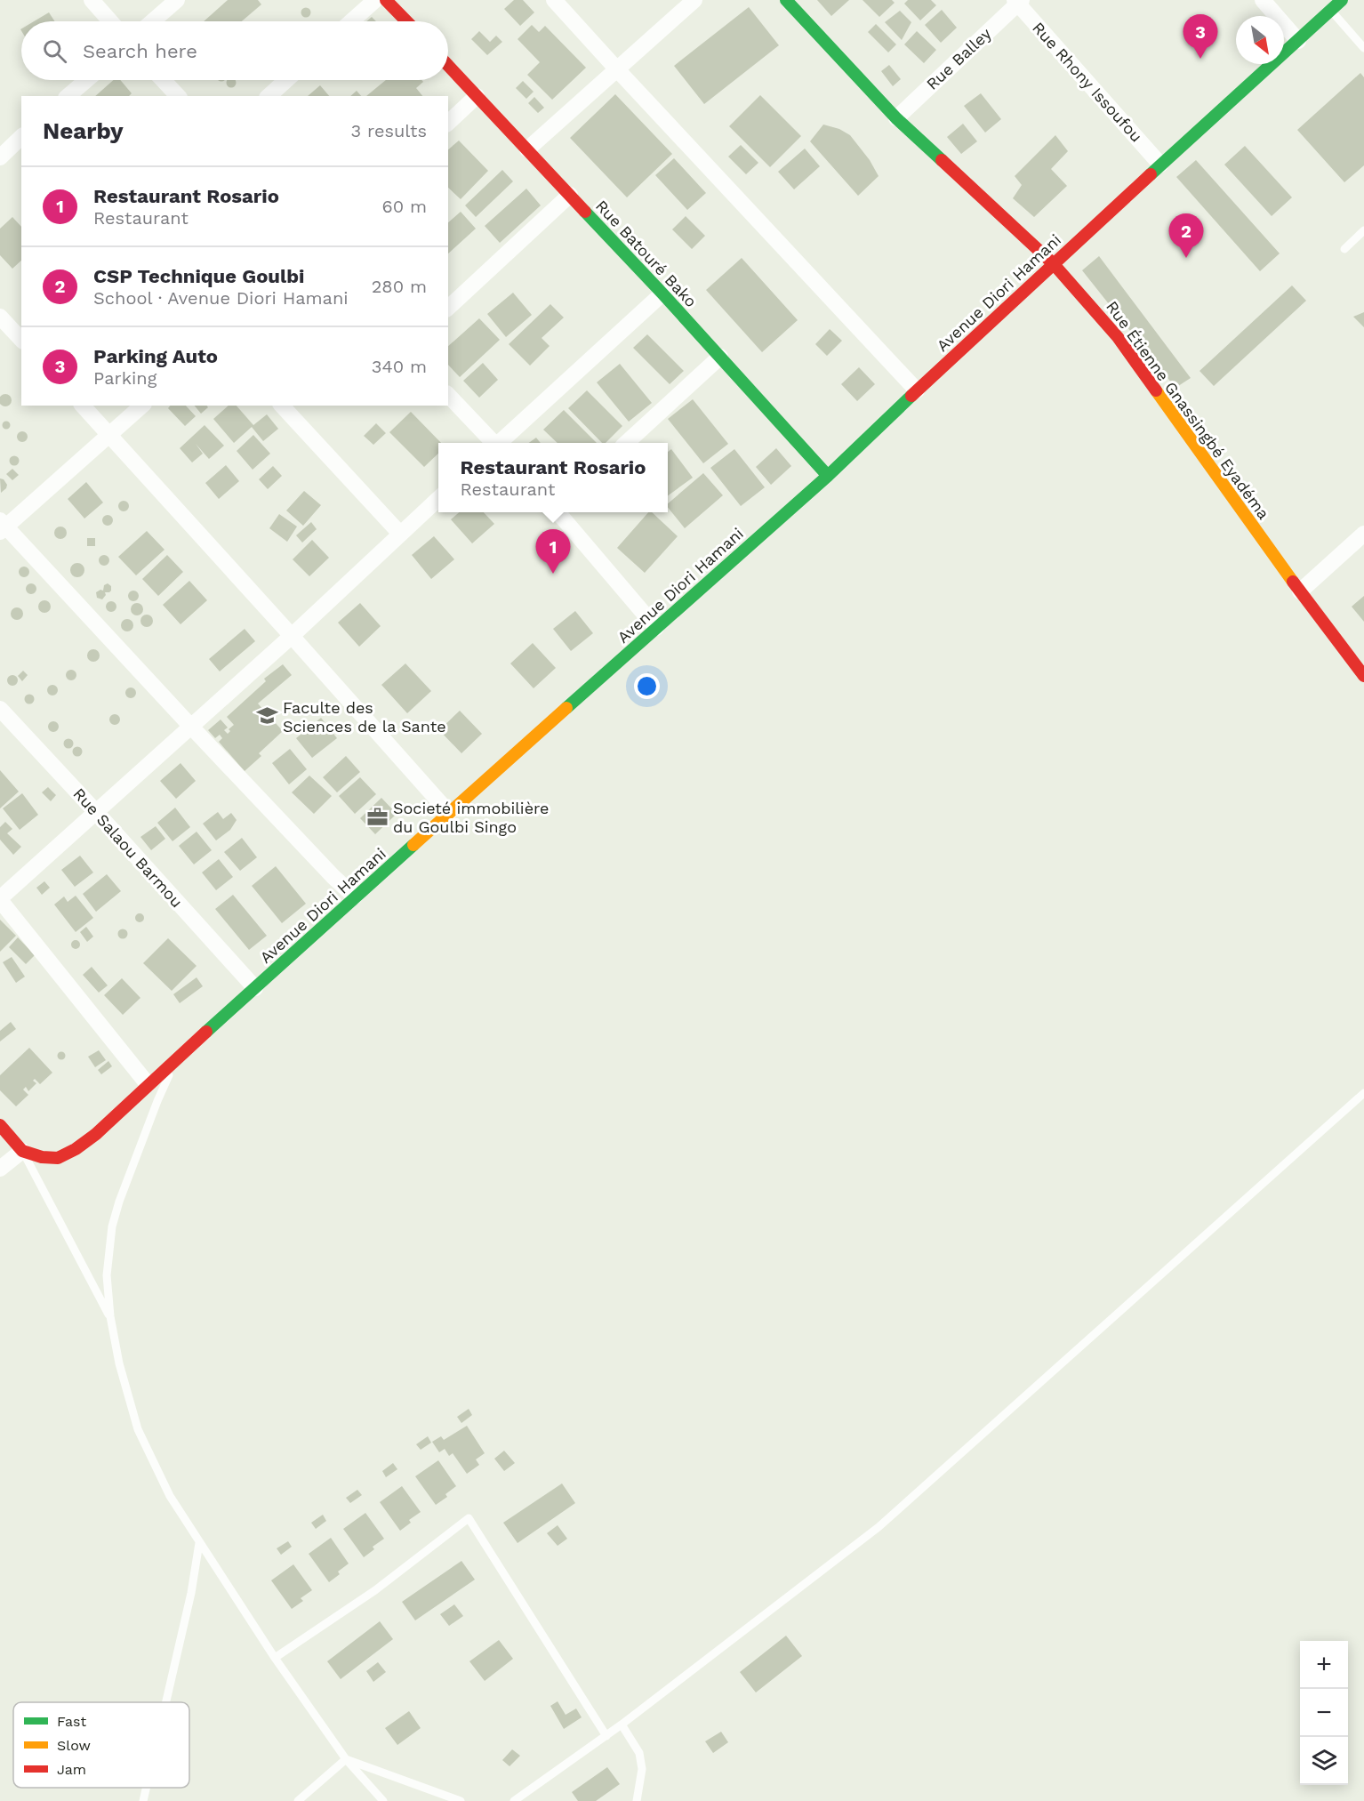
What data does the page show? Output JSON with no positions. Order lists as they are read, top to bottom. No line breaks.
{"streets":{"main road":["Rue Batouré Bako","Avenue Diori Hamani","Rue Étienne Gnassingbé Eyadéma"],"street":["Rue Balley","Rue Rhony Issoufou","Rue Salaou Barmou"]},"crossings":[["Rue Balley","Rue Rhony Issoufou"],["Rue Balley","Rue Étienne Gnassingbé Eyadéma"],["Rue Rhony Issoufou","Avenue Diori Hamani"],["Rue Batouré Bako","Avenue Diori Hamani"],["Avenue Diori Hamani","Rue Étienne Gnassingbé Eyadéma"],["Avenue Diori Hamani","Rue Salaou Barmou"]],"places":{"school or university":["Faculte des Sciences de la Sante"],"office":["Societé immobilière du Goulbi Singo"]},"legend":["Fast","Slow","Jam"],"north":"bottom right","page":{"pins":["3","2","1"],"search":"Search here","heading":["Nearby","3 results"],"list":[{"mark":"1","name":"Restaurant Rosario","note":"Restaurant","value":"60 m"},{"mark":"2","name":"CSP Technique Goulbi","note":"School · Avenue Diori Hamani","value":"280 m"},{"mark":"3","name":"Parking Auto","note":"Parking","value":"340 m"}],"popup":["Restaurant Rosario","Restaurant"],"map_buttons":["+","−"]}}
